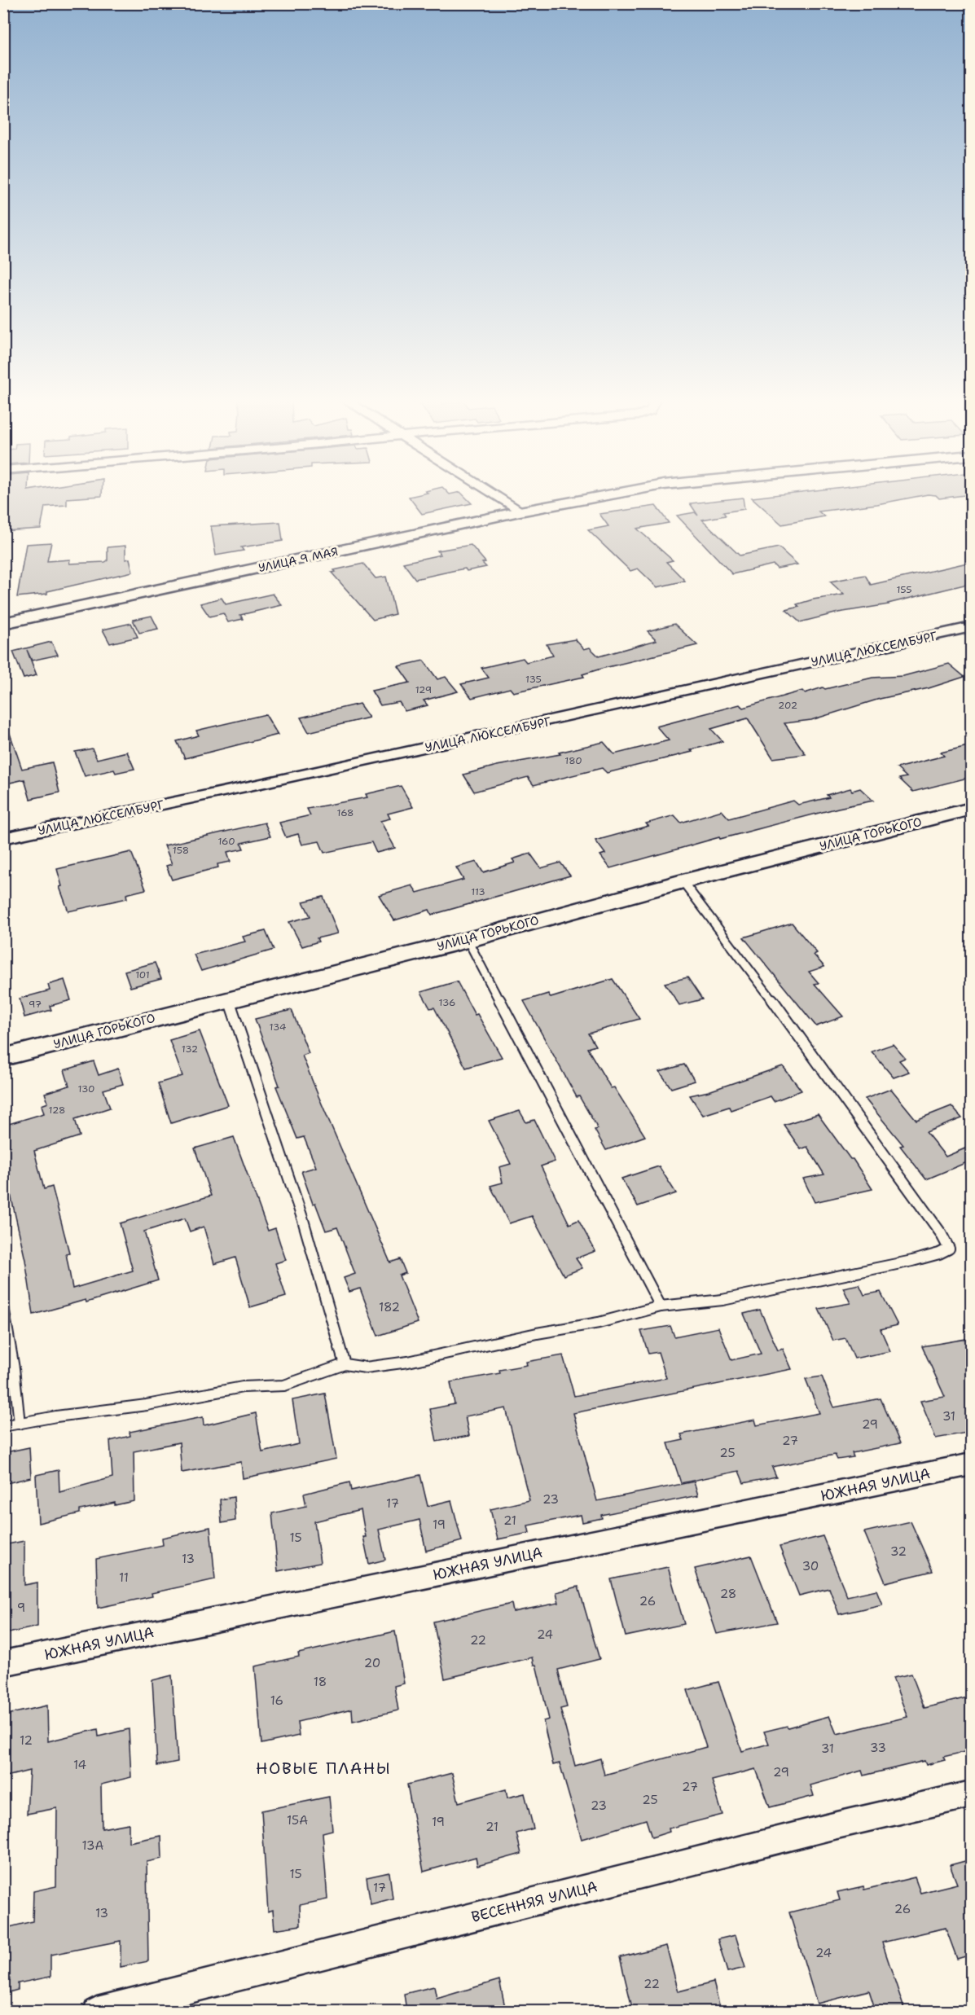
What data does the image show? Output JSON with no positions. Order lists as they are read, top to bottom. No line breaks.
{"streets":{"street":["УЛИЦА 9 МАЯ","УЛИЦА ЛЮКСЕМБУРГ","УЛИЦА ГОРЬКОГО","ЮЖНАЯ УЛИЦА","ВЕСЕННЯЯ УЛИЦА"]},"districts":["НОВЫЕ ПЛАНЫ"],"house_numbers":["155","135","129","202","180","168","160","158","113","101","136","97","134","132","130","128","182","31","29","27","25","23","17","21","19","15","32","13","30","11","28","26","9","24","22","20","18","16","12","33","31","14","29","27","25","23","15А","19","21","13А","15","17","26","13","24","22"]}
